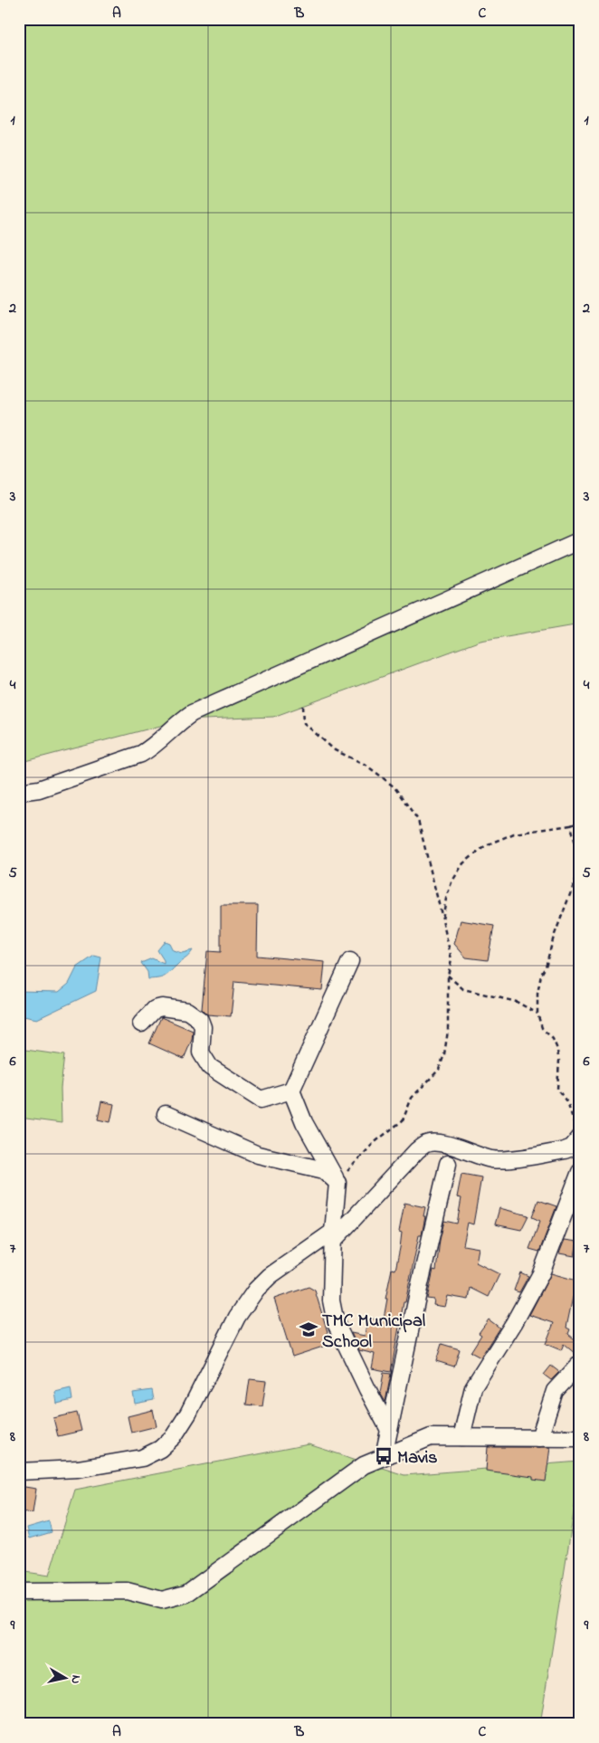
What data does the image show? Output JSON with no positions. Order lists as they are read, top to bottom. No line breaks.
{"places":{"school or university":["TMC Municipal School"],"bus stop":["Mavis"]},"north":"right","grid":{"columns":["A","B","C"],"rows":["1","2","3","4","5","6","7","8","9"]}}
